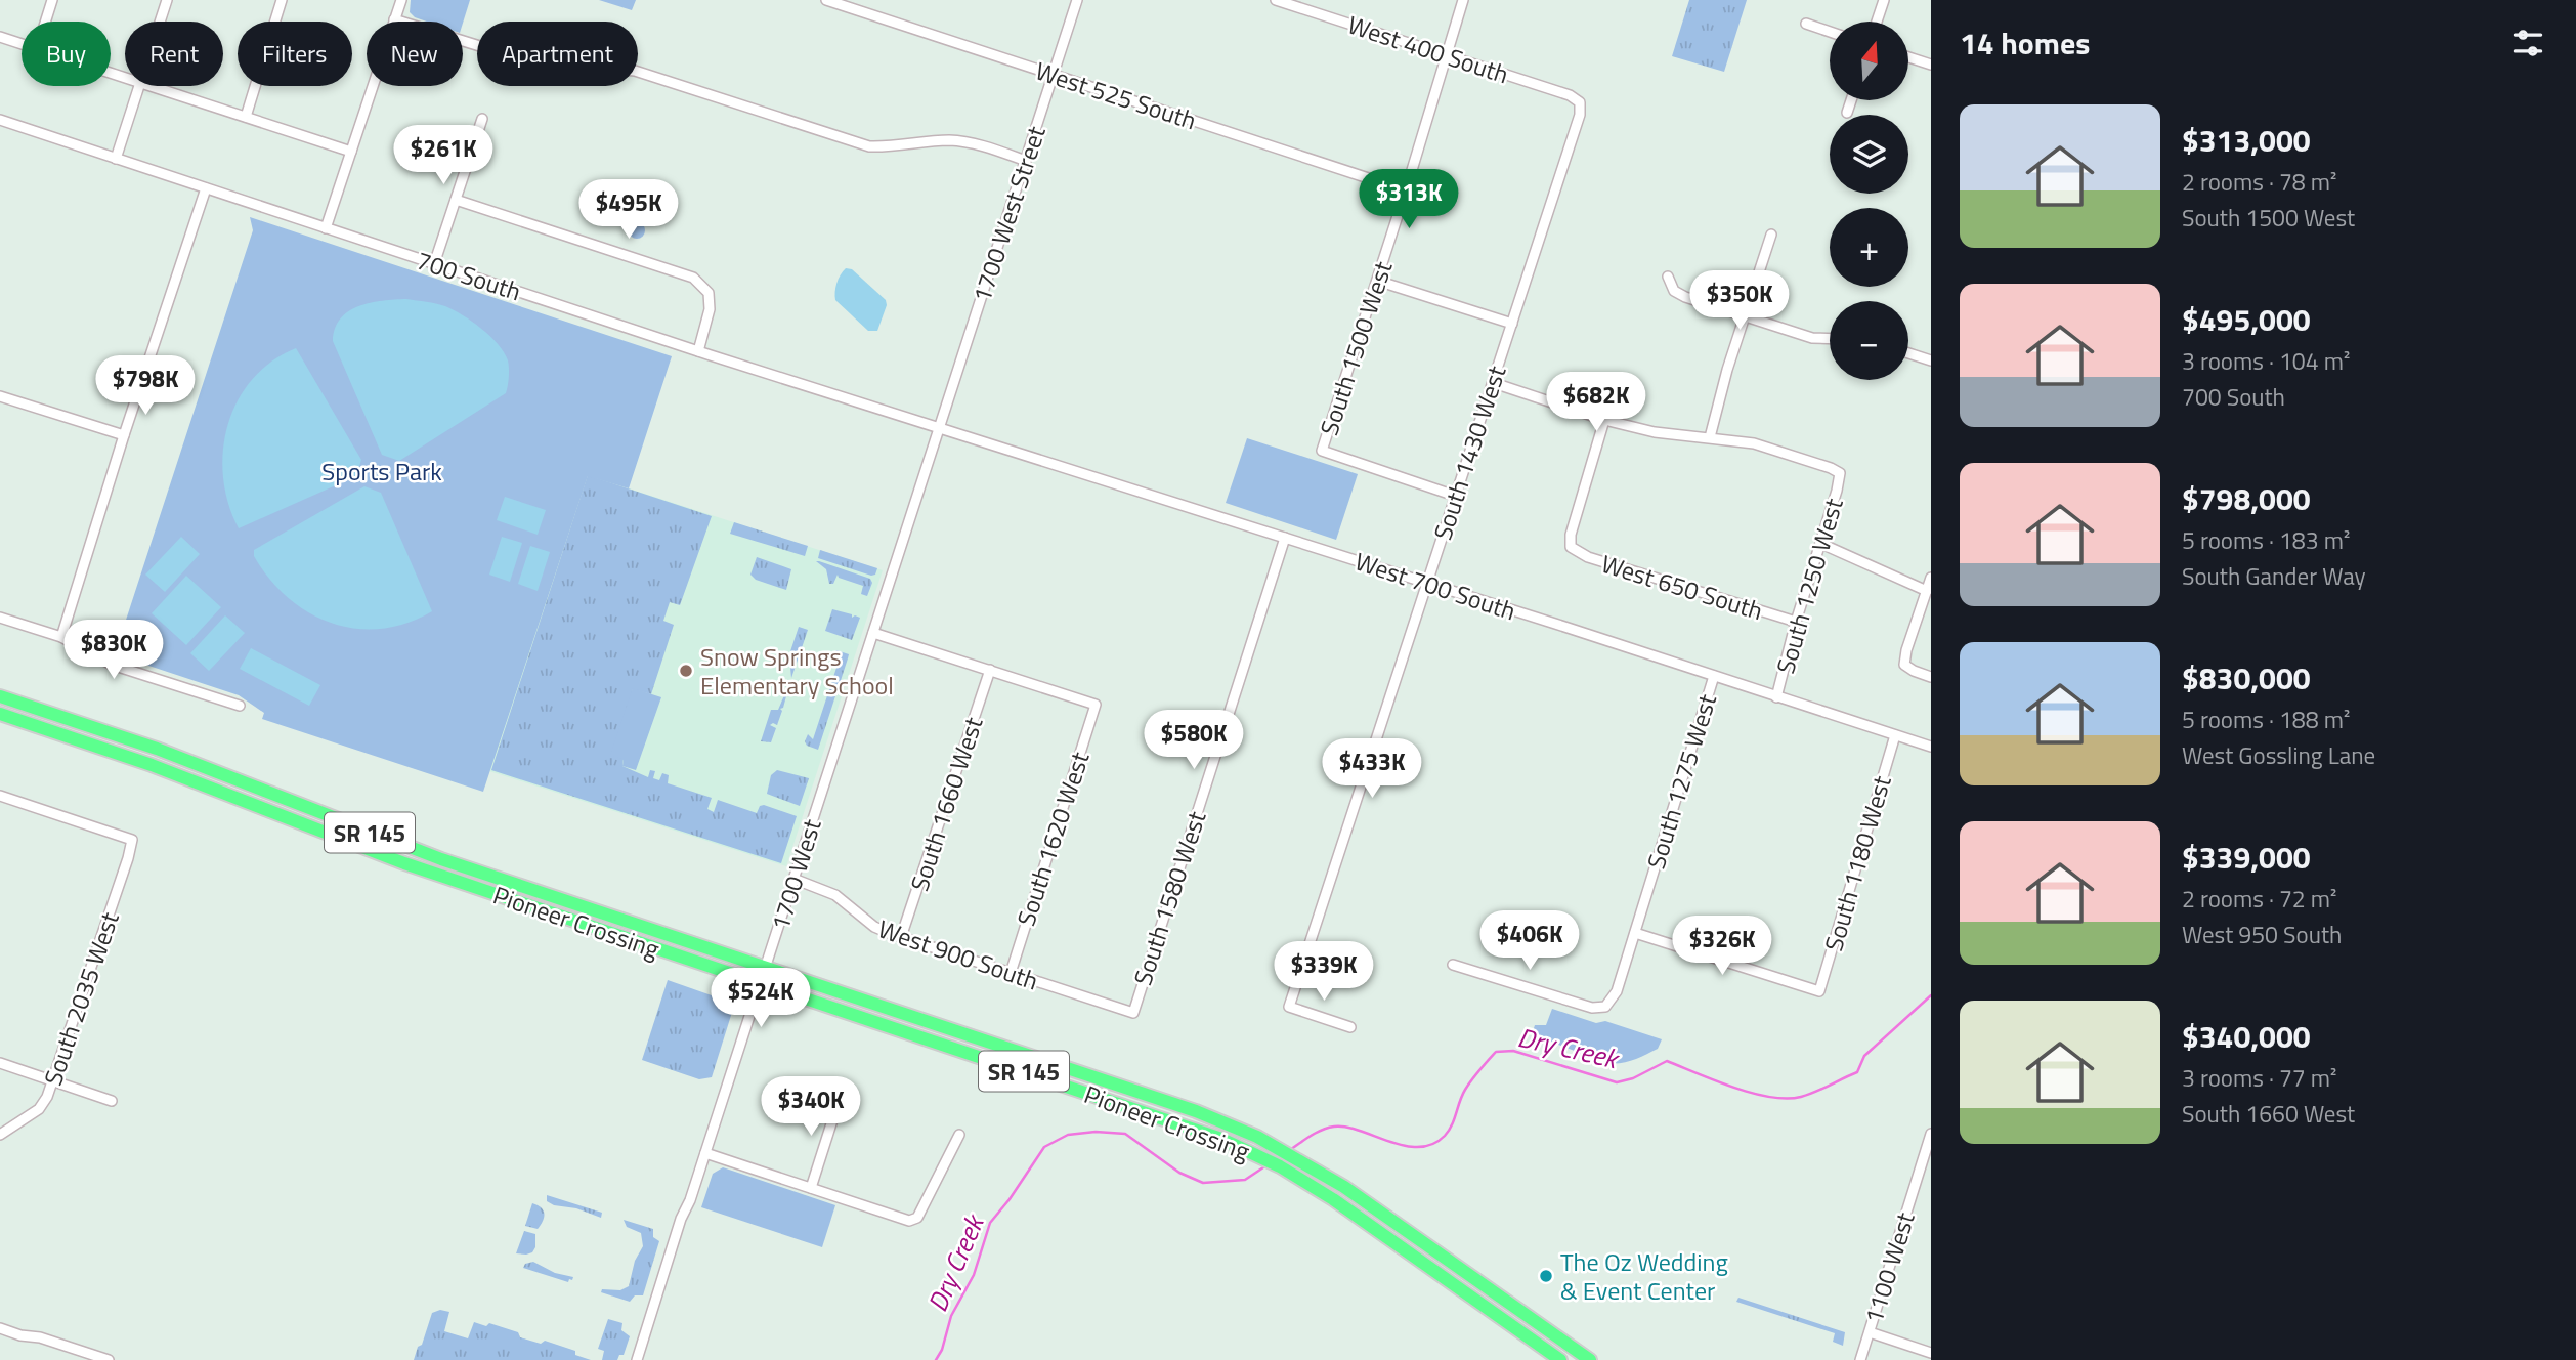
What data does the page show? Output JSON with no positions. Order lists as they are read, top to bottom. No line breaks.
{"streets":{"highway":["SR 145","Pioneer Crossing"],"street":["West 400 South","West 525 South","1700 West Street","700 South","South 1500 West","South 1430 West","West 700 South","South 1250 West","West 650 South","South 1275 West","South 1660 West","South 1620 West","South 1180 West","1700 West","South 1580 West","West 900 South","South 2035 West","1100 West"]},"crossings":[["West 400 South","South 1500 West"],["West 400 South","South 1430 West"],["West 525 South","1700 West Street"],["West 525 South","South 1500 West"],["1700 West Street","700 South"],["1700 West Street","West 700 South"],["1700 West Street","1700 West"],["700 South","West 700 South"],["700 South","1700 West"],["South 1500 West","South 1430 West"],["South 1430 West","West 700 South"],["West 700 South","South 1250 West"],["West 700 South","South 1275 West"],["West 700 South","South 1180 West"],["West 700 South","1700 West"],["West 700 South","South 1580 West"],["South 1250 West","West 650 South"],["South 1275 West","South 1180 West"],["South 1660 West","South 1620 West"],["South 1660 West","West 900 South"],["South 1620 West","West 900 South"],["1700 West","Pioneer Crossing"],["1700 West","West 900 South"],["South 1580 West","West 900 South"]],"water":["Dry Creek"],"parks":["Sports Park"],"places":["Snow Springs Elementary School","The Oz Wedding & Event Center"],"north":"top","page":{"heading":"14 homes","map_buttons":["+","−"],"chip":["Buy","Rent","Filters","New","Apartment"],"list":[{"name":"$313,000","note":"2 rooms · 78 m² · South 1500 West"},{"name":"$495,000","note":"3 rooms · 104 m² · 700 South"},{"name":"$798,000","note":"5 rooms · 183 m² · South Gander Way"},{"name":"$830,000","note":"5 rooms · 188 m² · West Gossling Lane"},{"name":"$339,000","note":"2 rooms · 72 m² · West 950 South"},{"name":"$340,000","note":"3 rooms · 77 m² · South 1660 West"}],"price":["$261K","$313K","$495K","$350K","$798K","$682K","$830K","$580K","$433K","$406K","$326K","$339K","$524K","$340K"]}}
